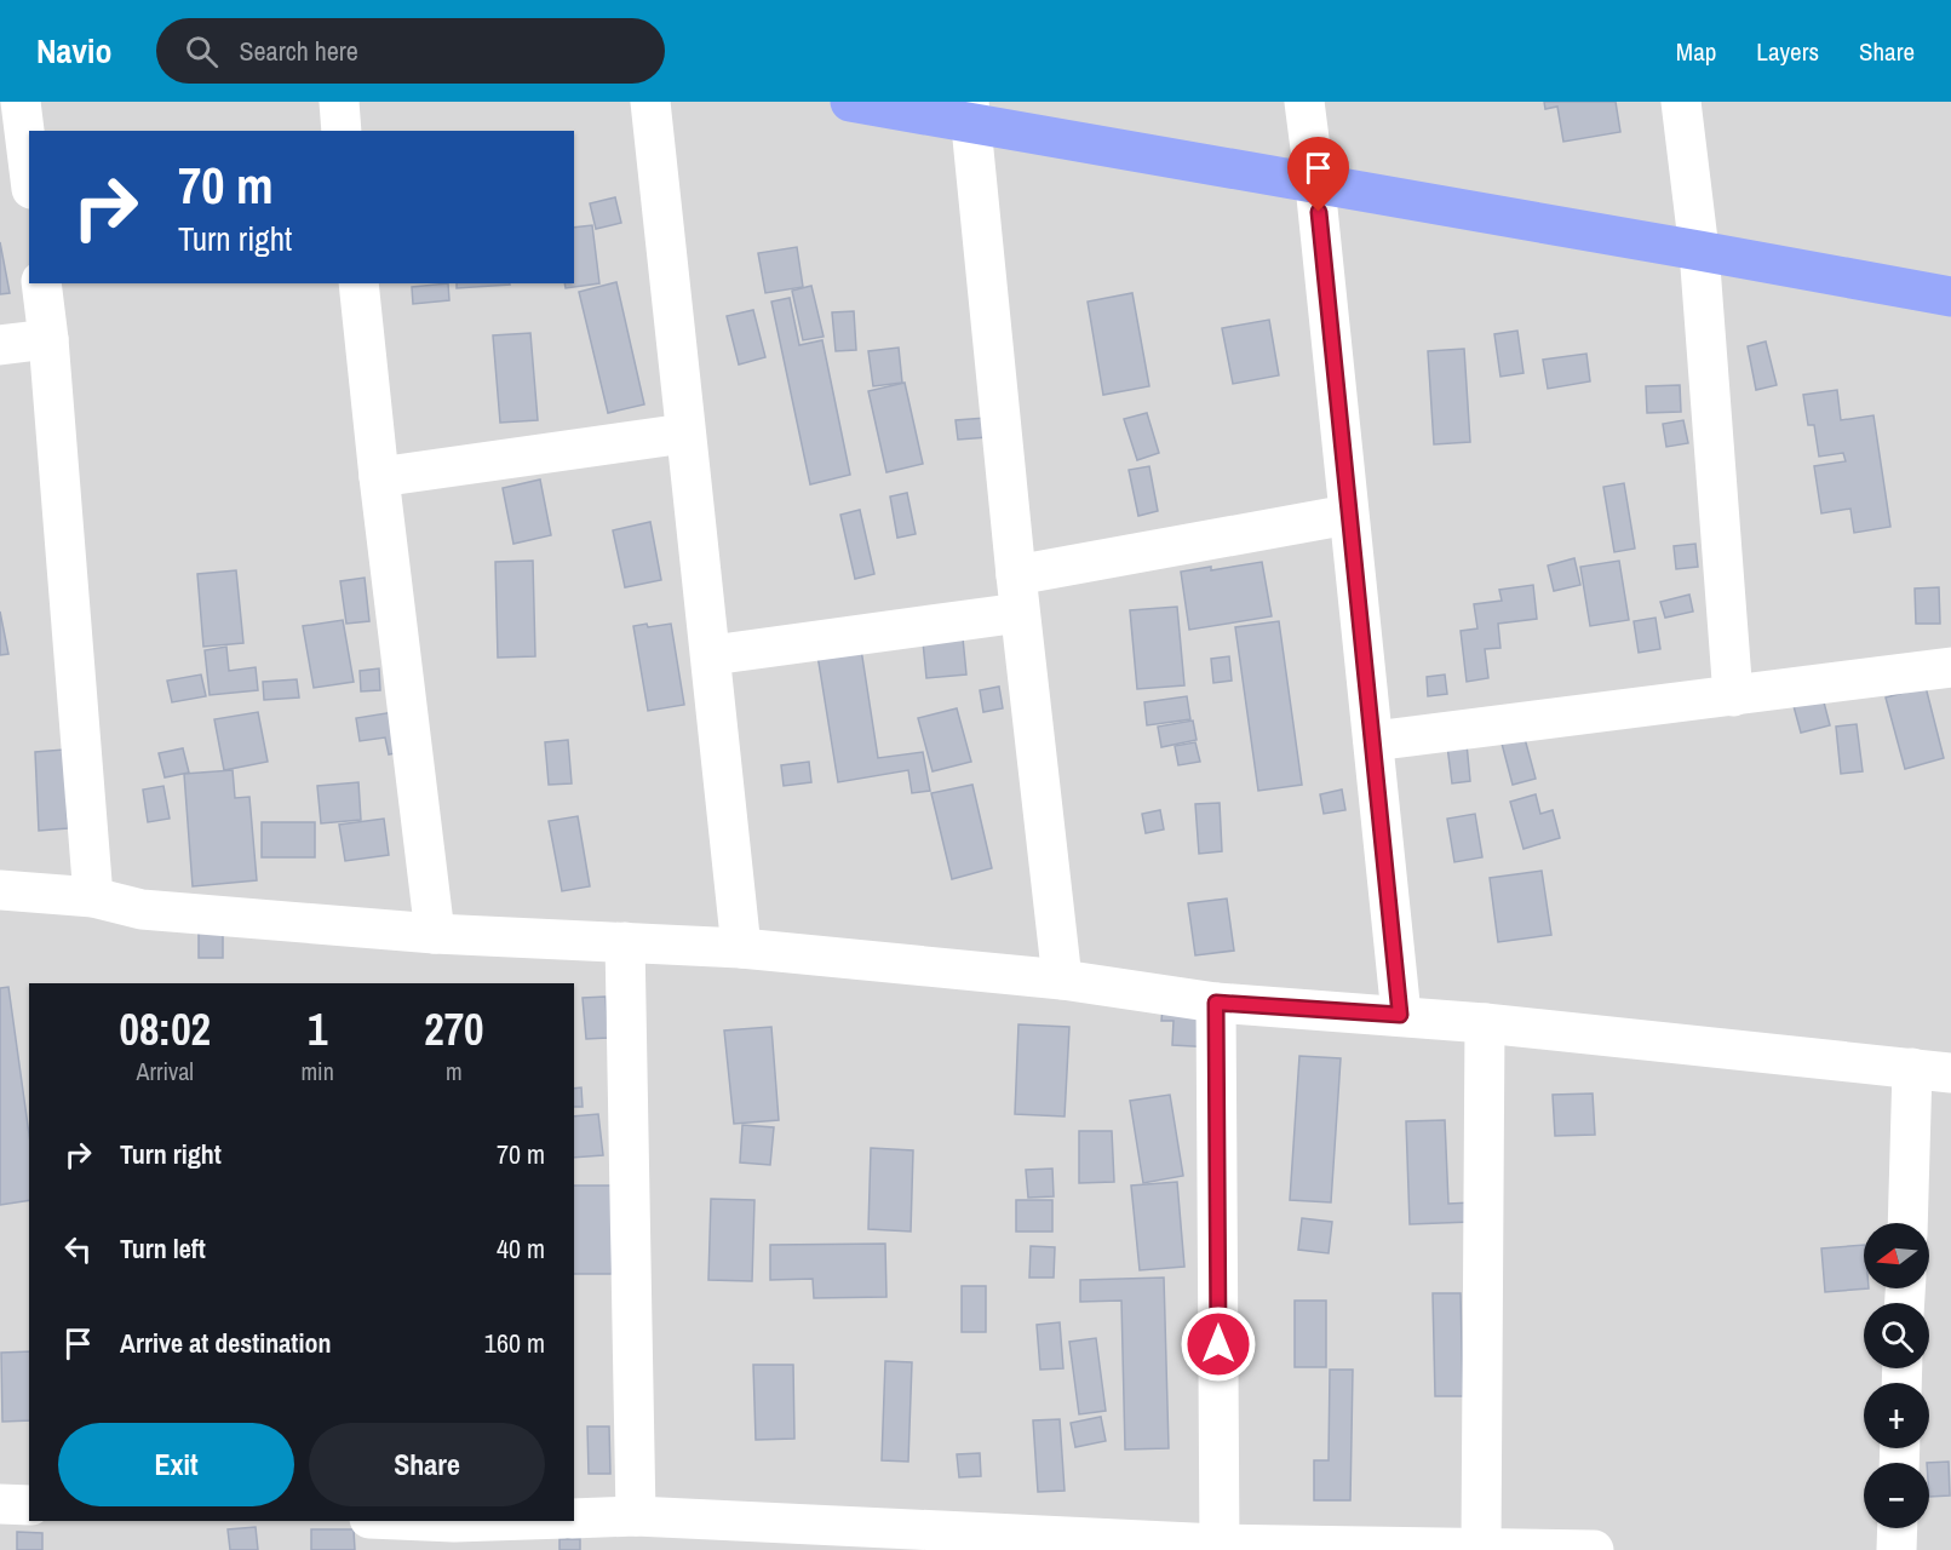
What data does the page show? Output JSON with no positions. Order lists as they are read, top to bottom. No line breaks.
{"north":"left","page":{"header":"Navio","search":"Search here","nav":["Map","Layers","Share"],"turn":["70 m","Turn right"],"eta":["08:02","Arrival","1","min","270","m"],"list":[{"name":"Turn right","value":"70 m"},{"name":"Turn left","value":"40 m"},{"name":"Arrive at destination","value":"160 m"}],"map_buttons":["+","−"],"buttons":["Exit","Share"]}}
